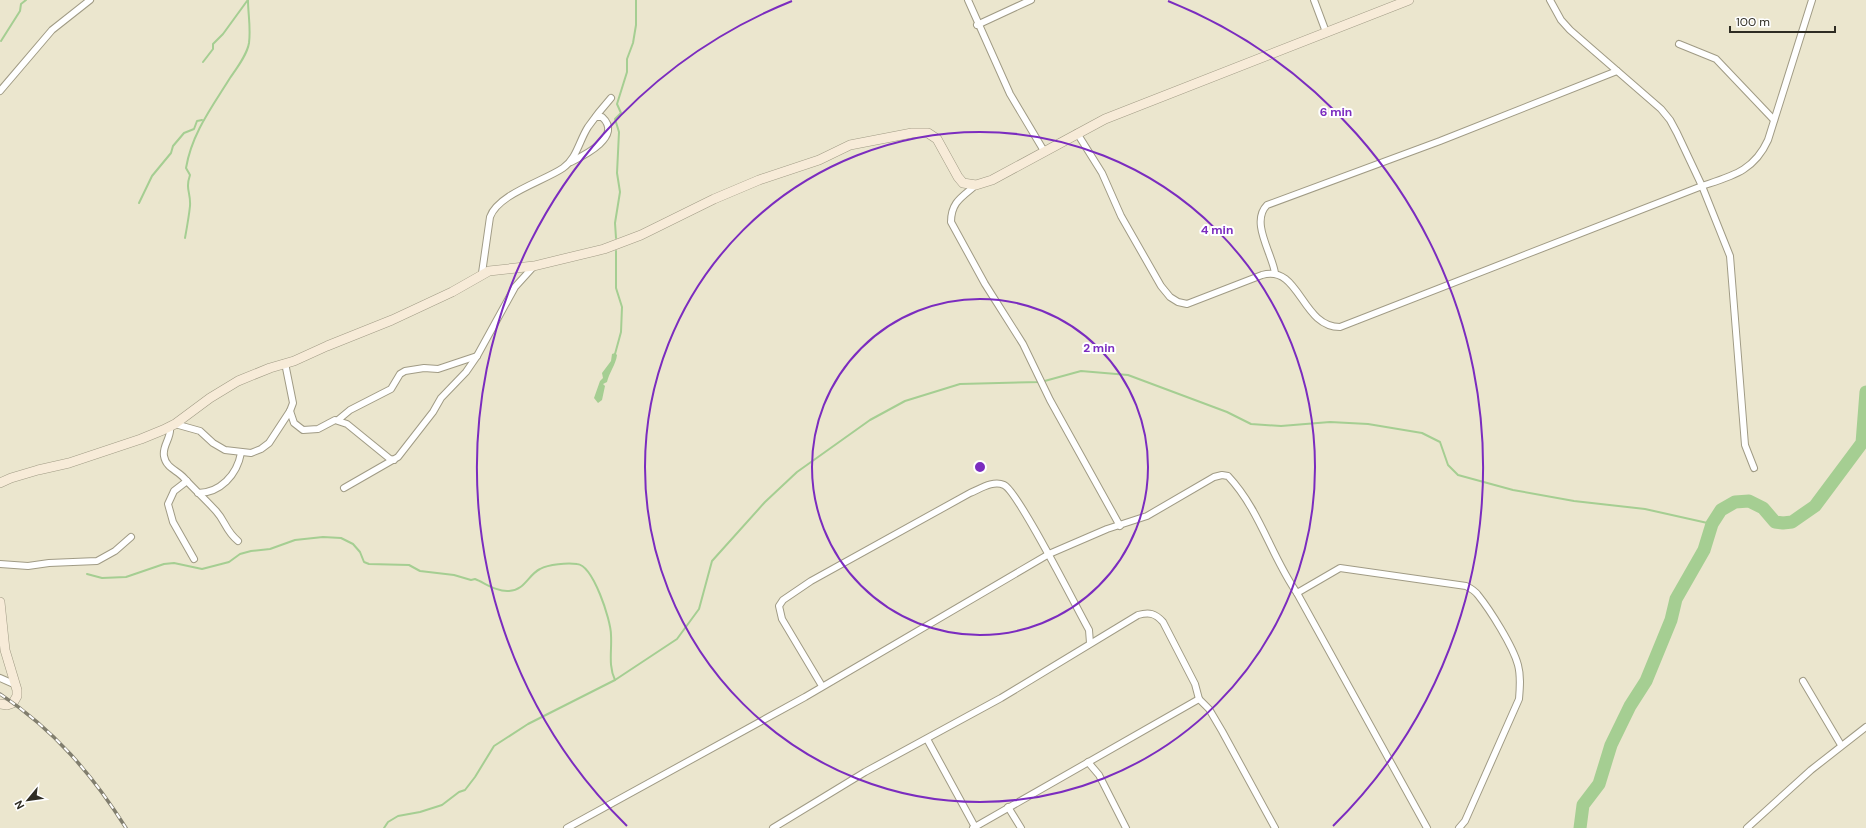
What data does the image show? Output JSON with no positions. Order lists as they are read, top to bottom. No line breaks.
{"scale_bar":"100 m","north":"bottom left","rings":["6 min","4 min","2 min"]}
